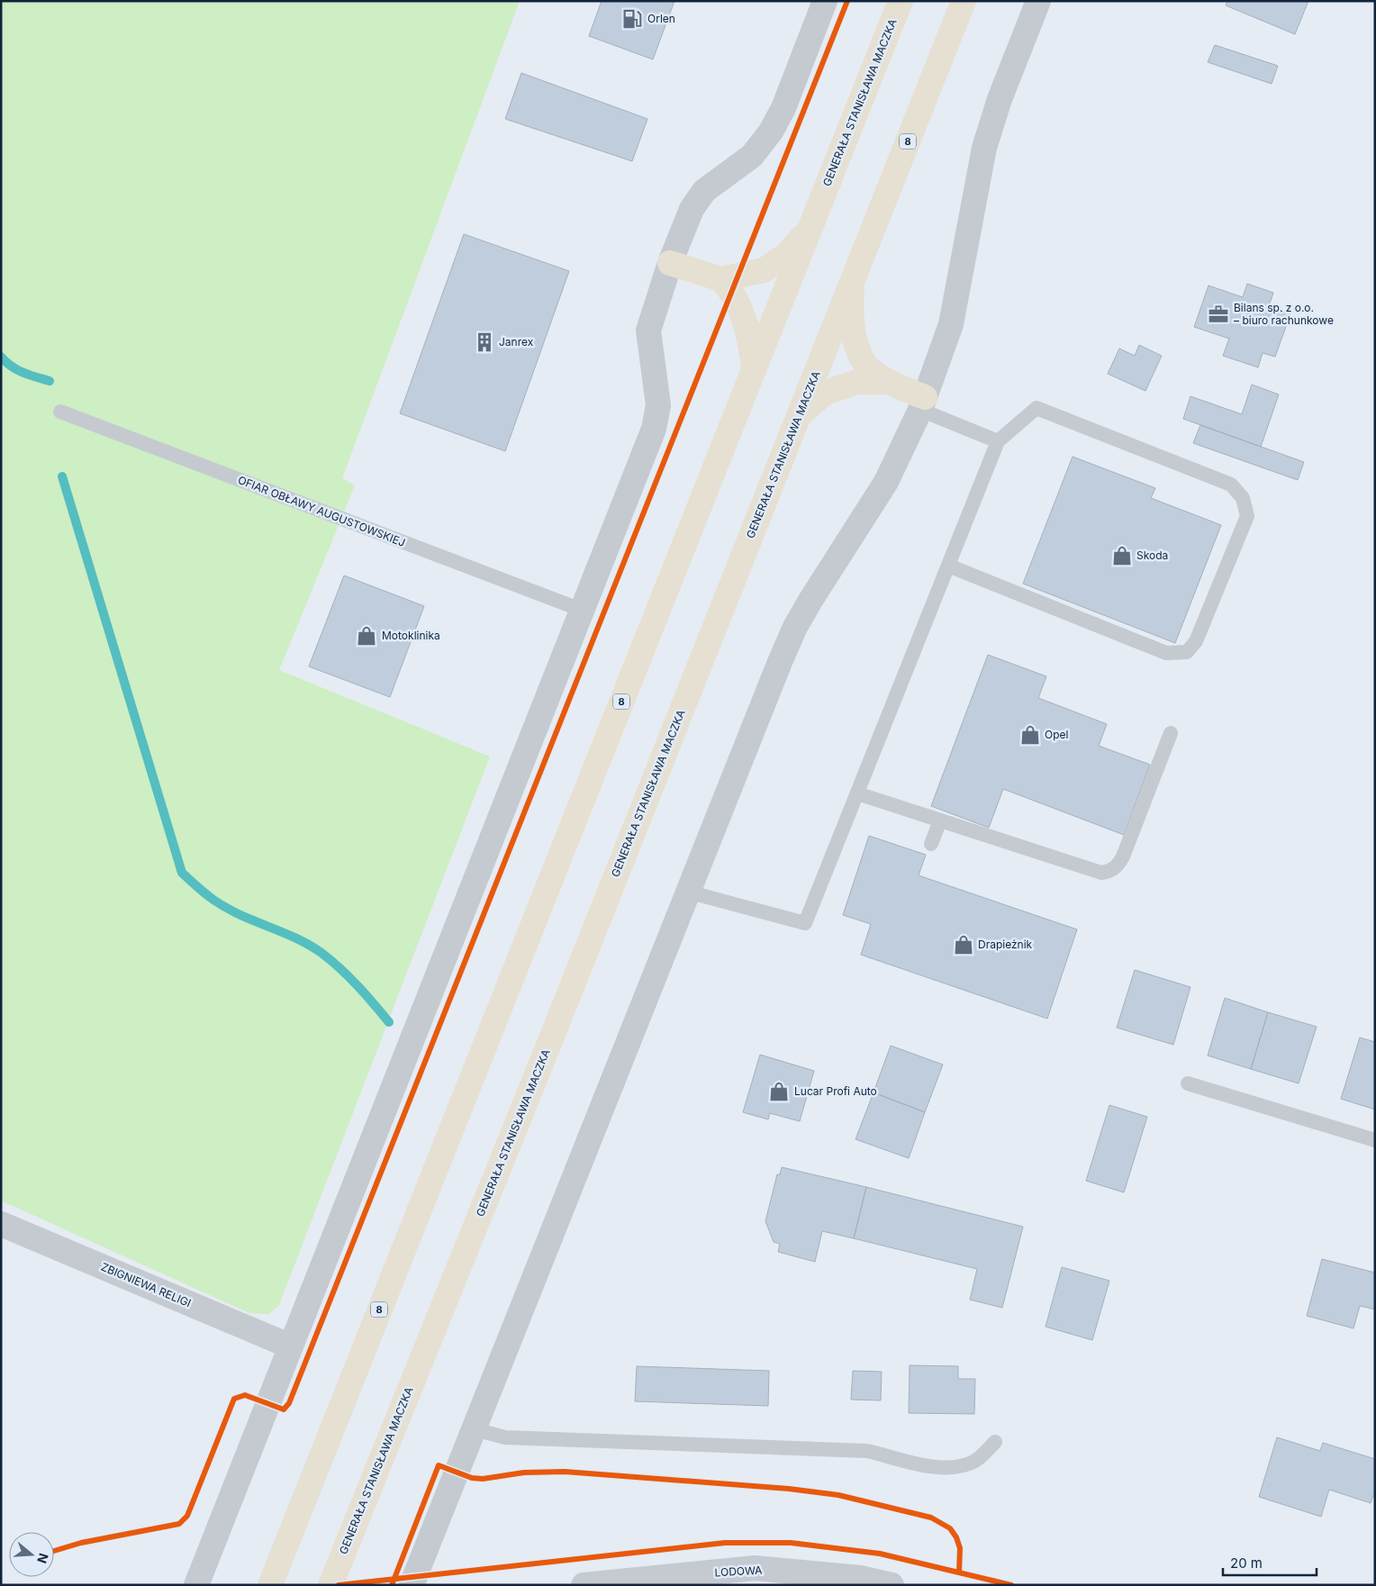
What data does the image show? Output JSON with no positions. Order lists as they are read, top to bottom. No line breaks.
{"streets":{"highway":["GENERAŁA STANISŁAWA MACZKA","8"],"street":["ZBIGNIEWA RELIGI","LODOWA"],"lane":["OFIAR OBŁAWY AUGUSTOWSKIEJ"]},"places":{"fuel station":["Orlen"],"office":["Bilans sp. z o.o. – biuro rachunkowe"],"building":["Janrex"],"shop":["Skoda","Motoklinika","Opel","Drapieżnik","Lucar Profi Auto"]},"scale_bar":"20 m","north":"right"}
